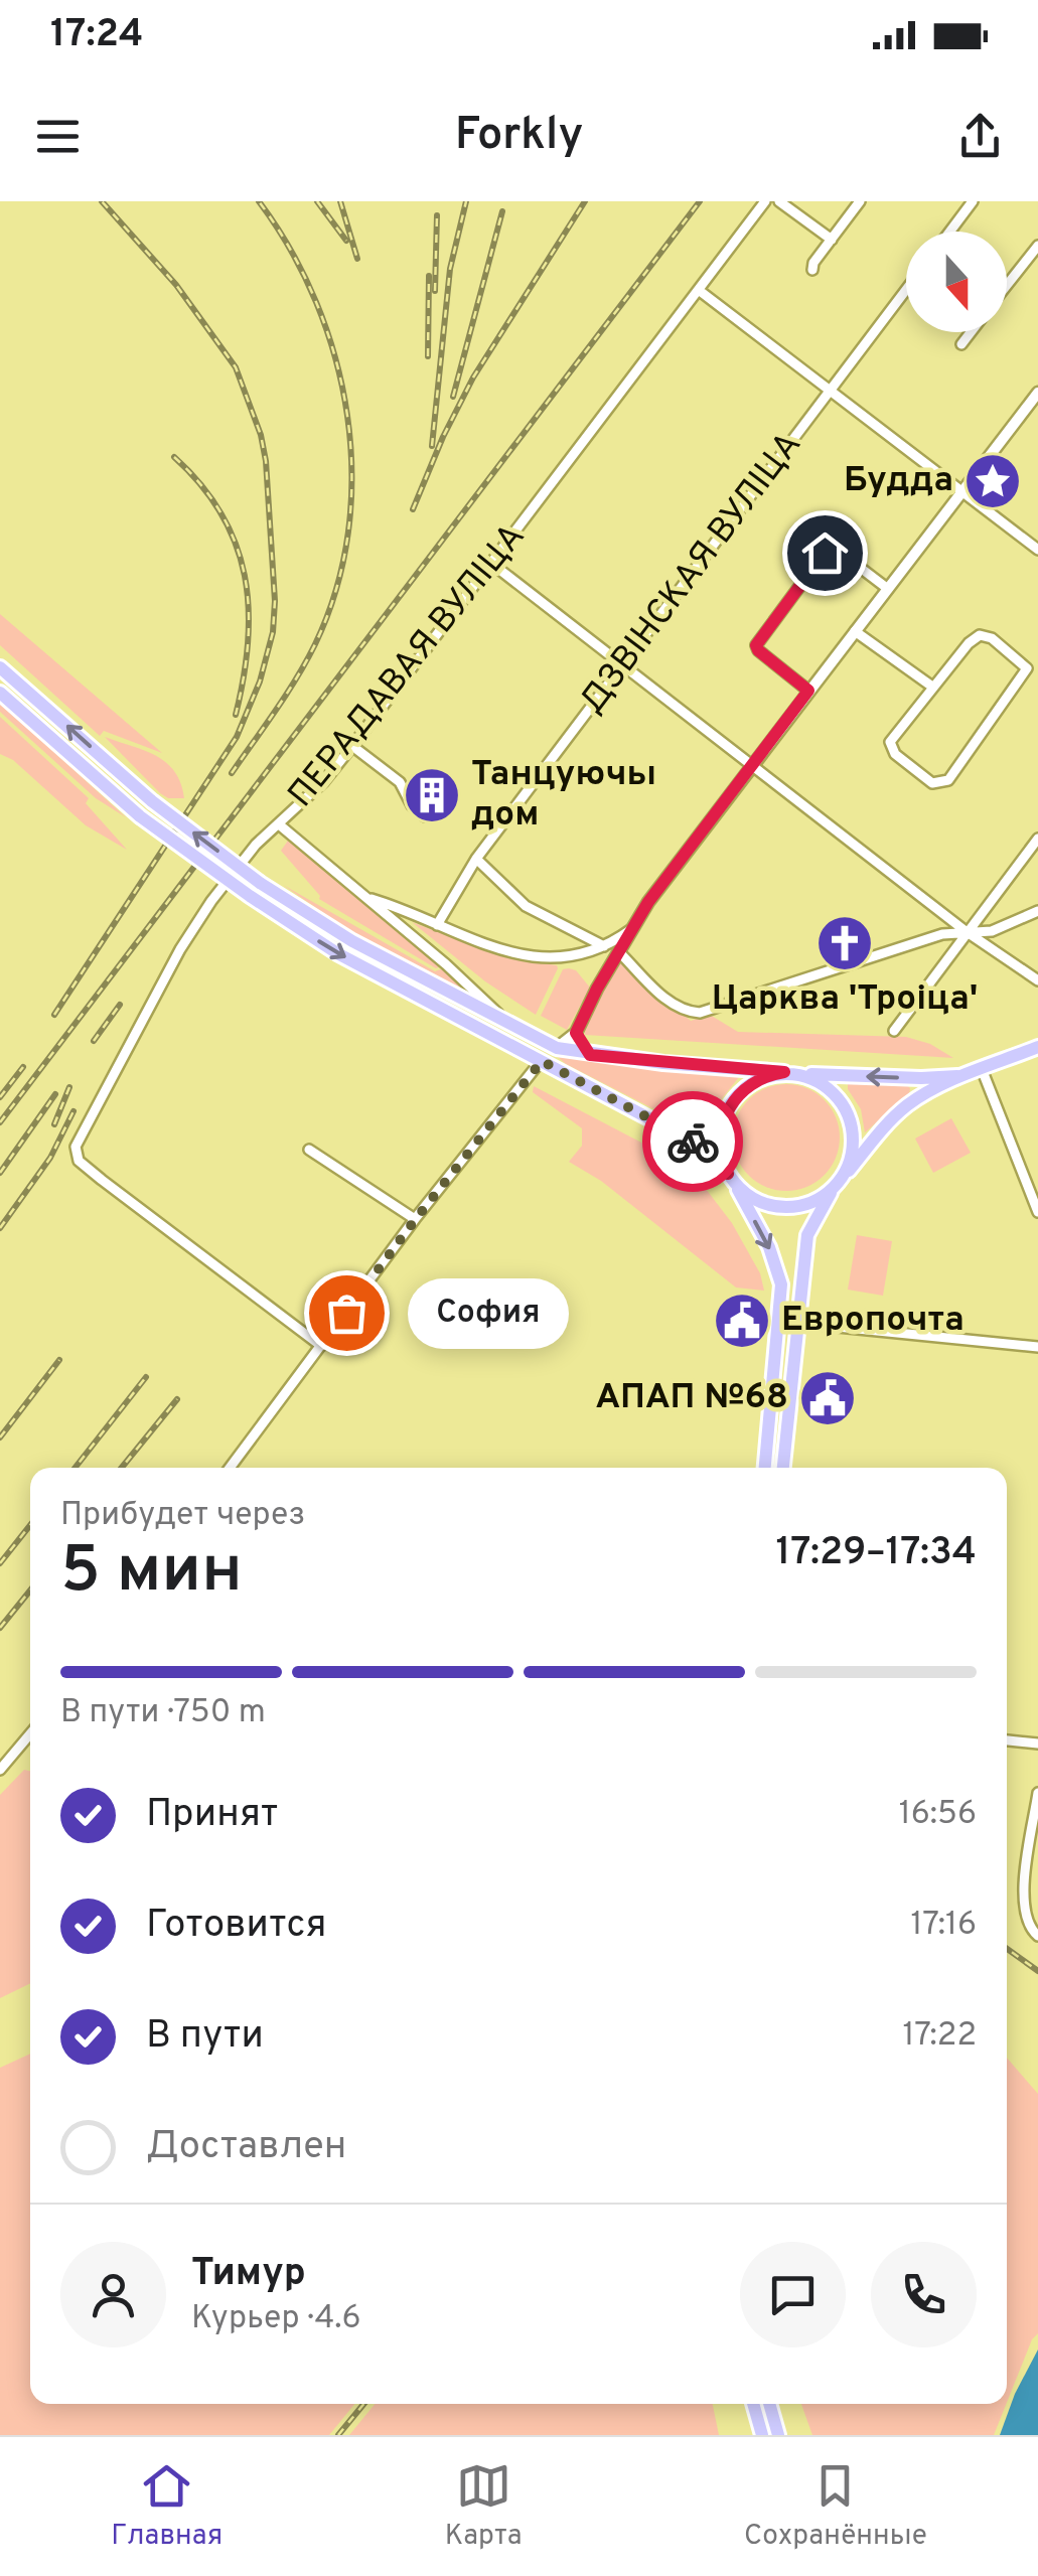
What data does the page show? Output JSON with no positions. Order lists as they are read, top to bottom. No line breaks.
{"streets":{"street":["ДЗВІНСКАЯ ВУЛІЦА","ПЕРАДАВАЯ ВУЛІЦА"]},"places":{"place":["Будда"],"building":["Танцуючы дом"],"church":["Царква 'Троіца'"],"other":["София"],"public building":["Европочта","АПАП №68"]},"north":"bottom","page":{"status":"17:24","header":"Forkly","bubble":"София","heading":["5 мин","Прибудет через","17:29–17:34"],"panel":["Тимур","Курьер · 4.6"],"bar":"В пути · 750 m","list":[["Принят","16:56"],["Готовится","17:16"],["В пути","17:22"],"Доставлен"],"tabs":["Главная","Карта","Сохранённые"]}}
